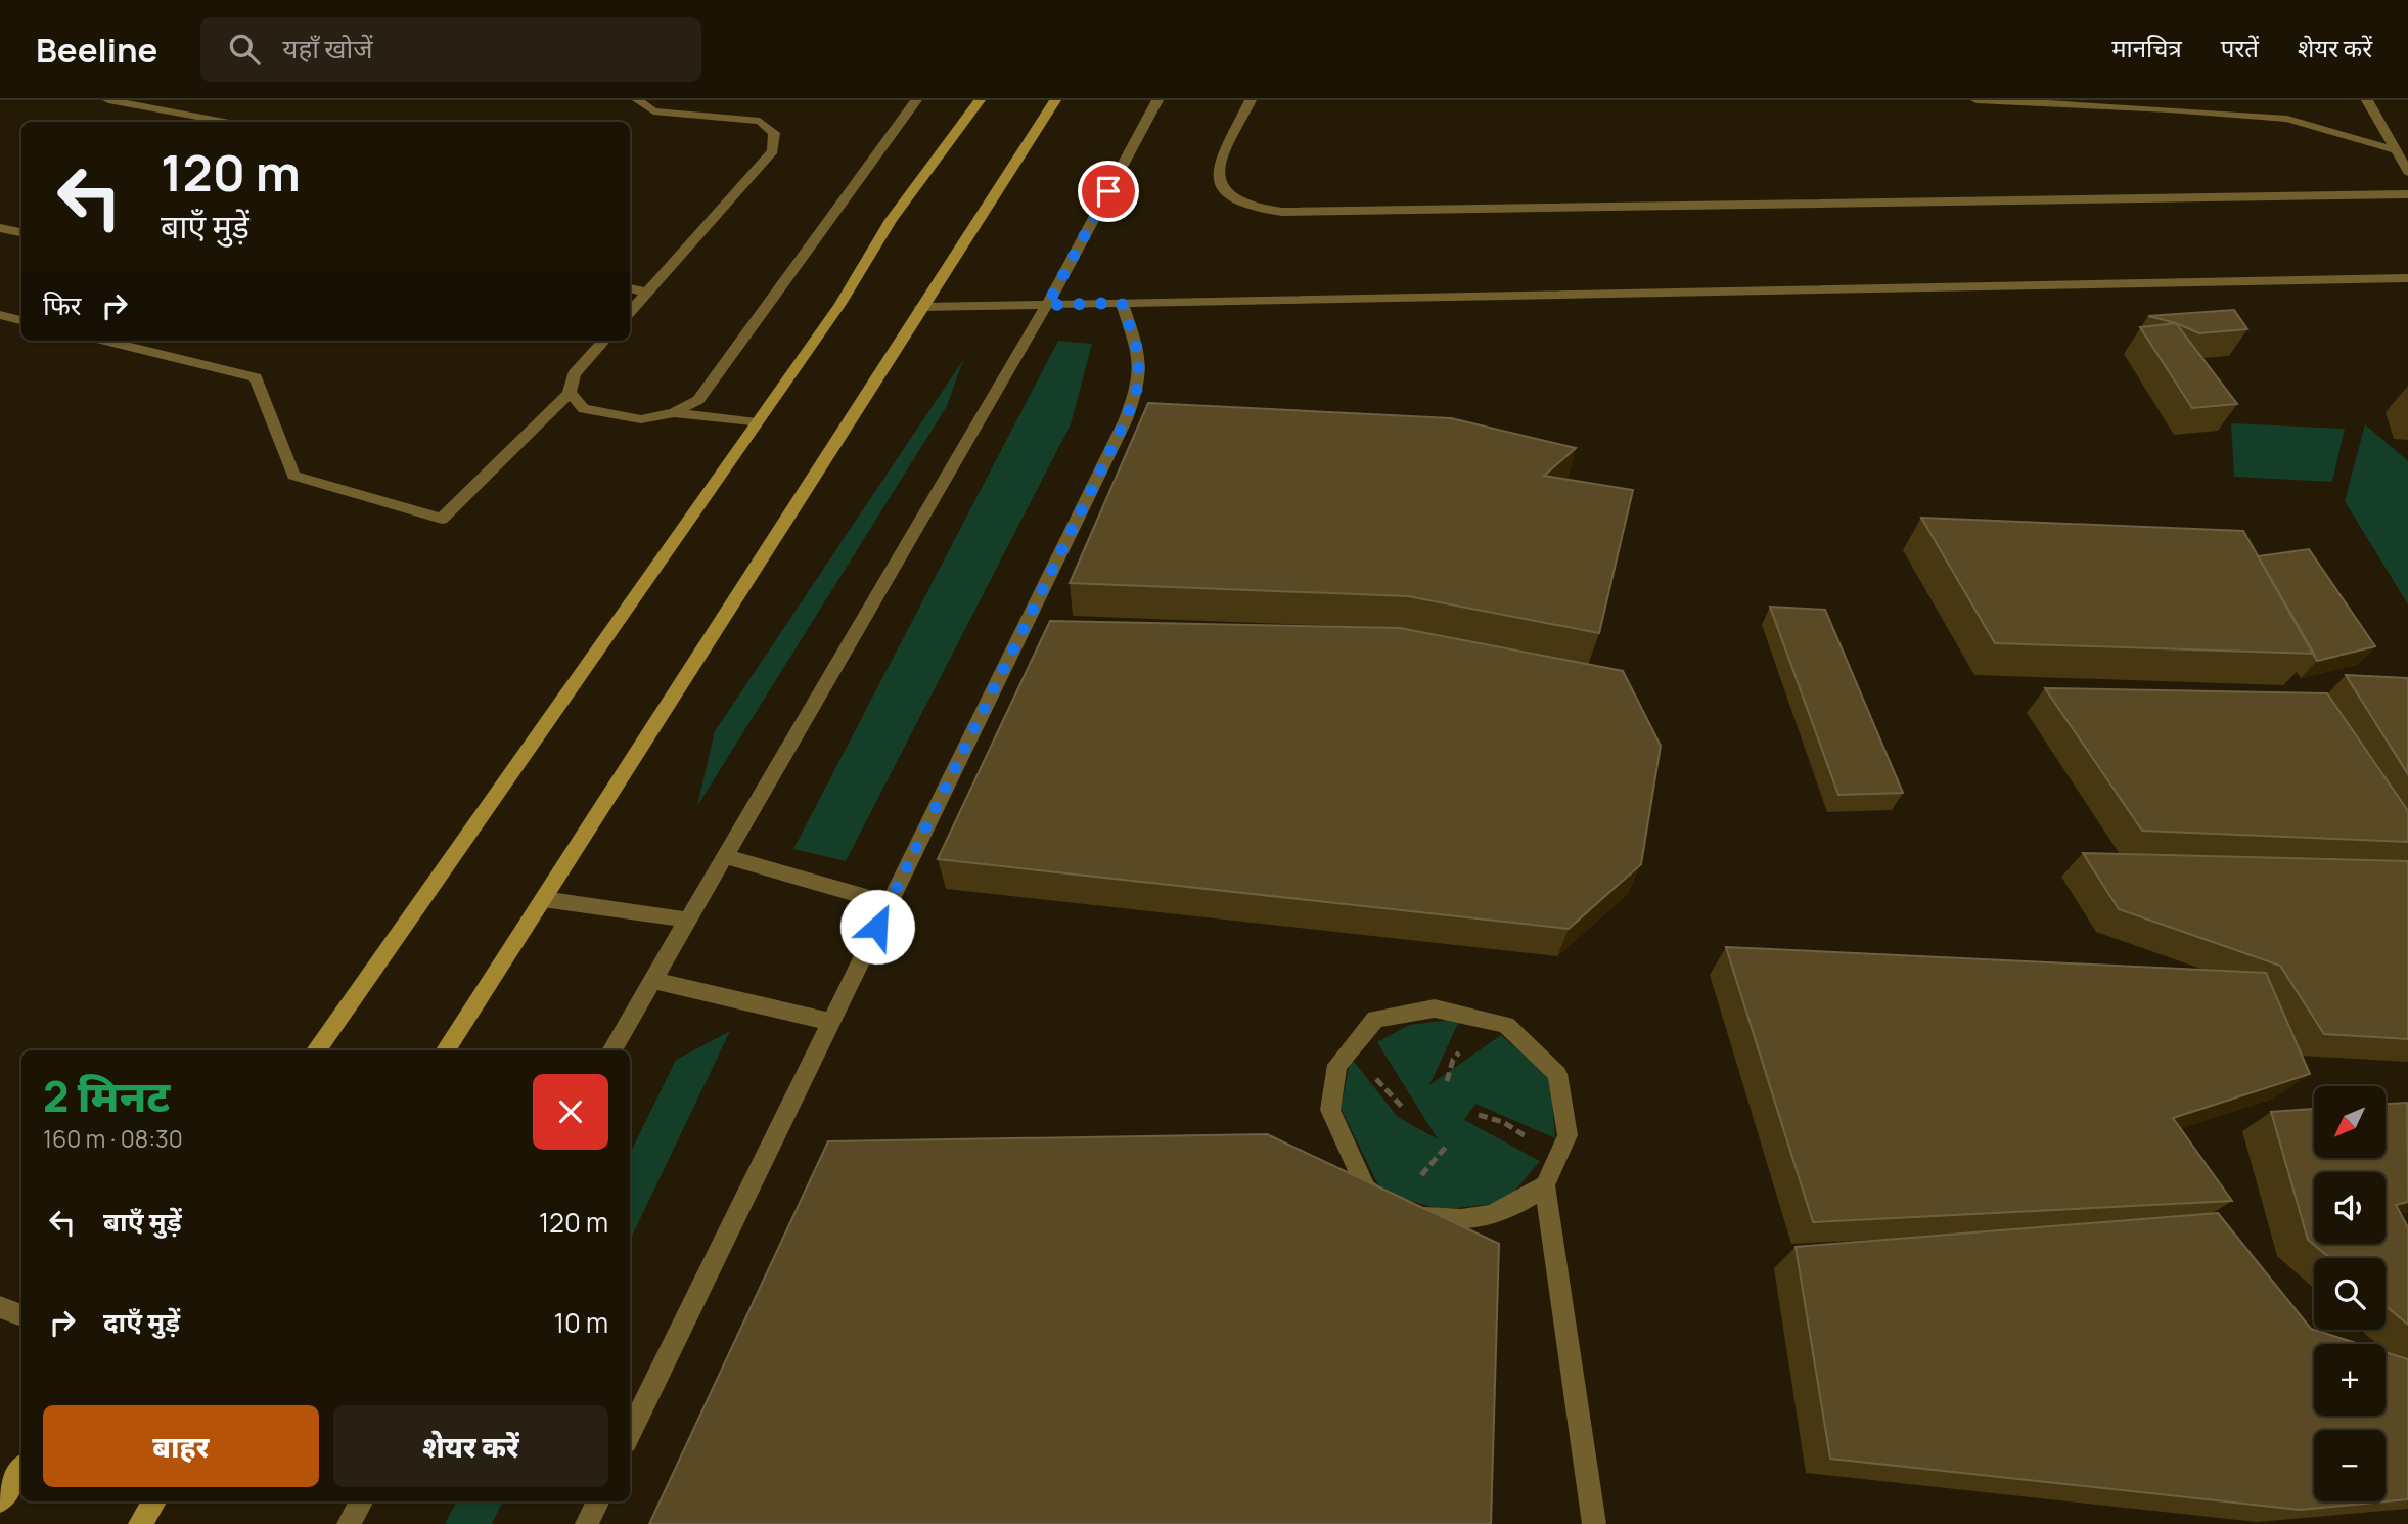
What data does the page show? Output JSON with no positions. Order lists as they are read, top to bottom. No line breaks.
{"north":"bottom left","page":{"header":"Beeline","search":"यहाँ खोजें","nav":["मानचित्र","परतें","शेयर करें"],"turn":["120 m","बाएँ मुड़ें"],"then":"फिर","heading":["2 मिनट","160 m · 08:30"],"map_buttons":["+","−"],"list":[{"name":"बाएँ मुड़ें","value":"120 m"},{"name":"दाएँ मुड़ें","value":"10 m"}],"buttons":["बाहर","शेयर करें"]}}
